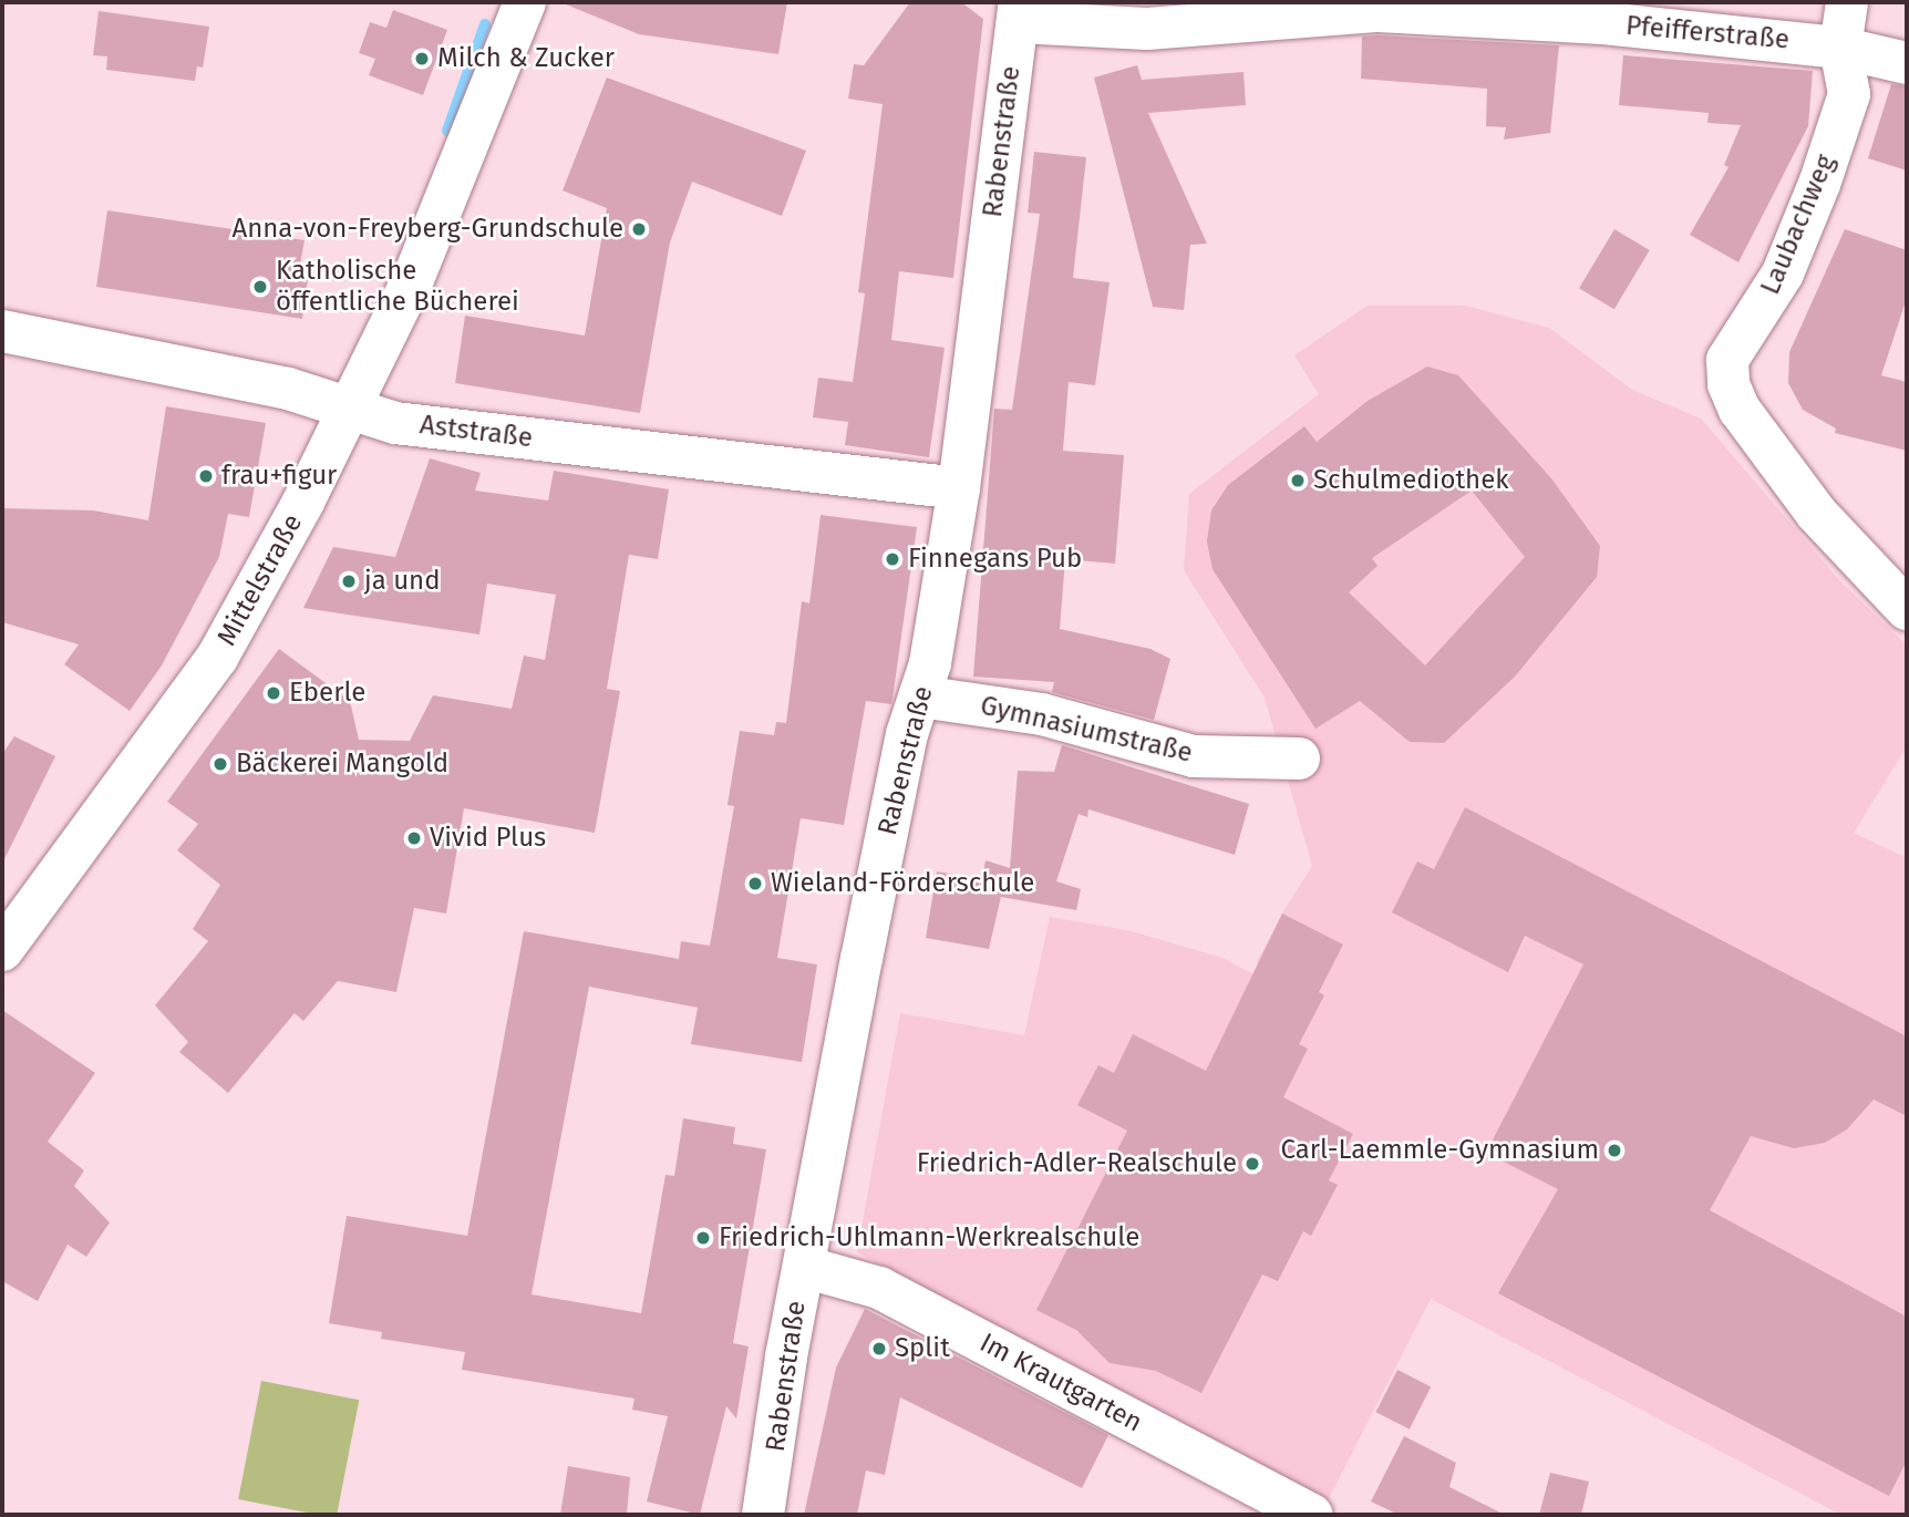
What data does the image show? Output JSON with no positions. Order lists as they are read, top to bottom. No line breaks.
{"streets":{"street":["Pfeifferstraße","Rabenstraße","Laubachweg","Aststraße","Mittelstraße","Gymnasiumstraße","Im Krautgarten"]},"crossings":[["Pfeifferstraße","Rabenstraße"],["Pfeifferstraße","Laubachweg"],["Rabenstraße","Aststraße"],["Rabenstraße","Gymnasiumstraße"],["Rabenstraße","Im Krautgarten"],["Aststraße","Mittelstraße"]],"places":["Milch & Zucker","Anna-von-Freyberg-Grundschule","Katholische öffentliche Bücherei","frau+figur","Schulmediothek","Finnegans Pub","ja und","Eberle","Bäckerei Mangold","Vivid Plus","Wieland-Förderschule","Carl-Laemmle-Gymnasium","Friedrich-Adler-Realschule","Friedrich-Uhlmann-Werkrealschule","Split"]}
